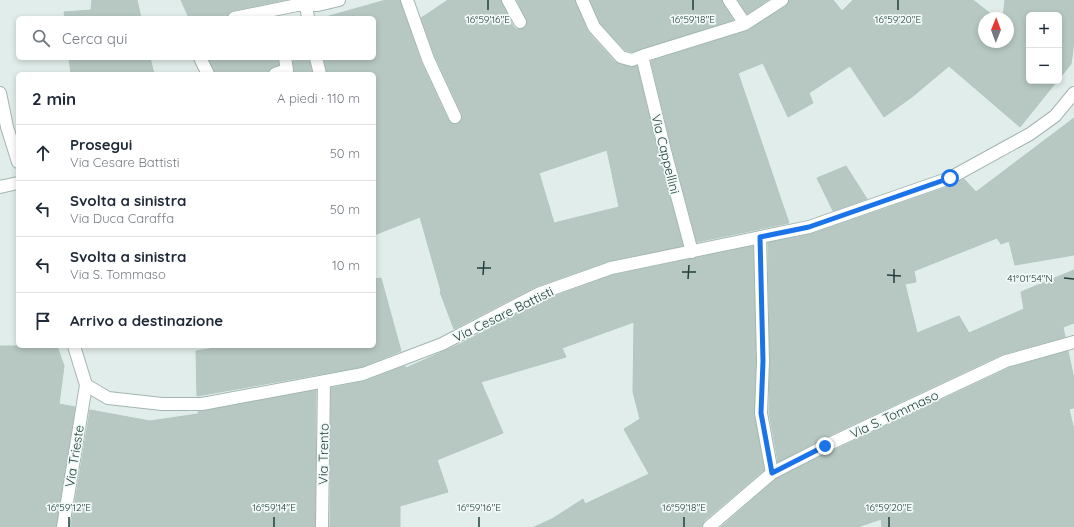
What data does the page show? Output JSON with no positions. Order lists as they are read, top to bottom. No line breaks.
{"streets":{"street":["Via Cappellini","Via Cesare Battisti","Via S. Tommaso","Via Trento","Via Trieste"]},"crossings":[["Via Cappellini","Via Cesare Battisti"],["Via Cesare Battisti","Via Trento"],["Via Cesare Battisti","Via Trieste"]],"north":"top","page":{"map_buttons":["+","−"],"search":"Cerca qui","heading":["2 min","A piedi · 110 m"],"list":[["Prosegui","Via Cesare Battisti","50 m"],["Svolta a sinistra","Via Duca Caraffa","50 m"],["Svolta a sinistra","Via S. Tommaso","10 m"],"Arrivo a destinazione"]},"coordinates":["16°59'16\"E","16°59'18\"E","16°59'20\"E","41°01'54\"N","16°59'12\"E","16°59'14\"E"]}
